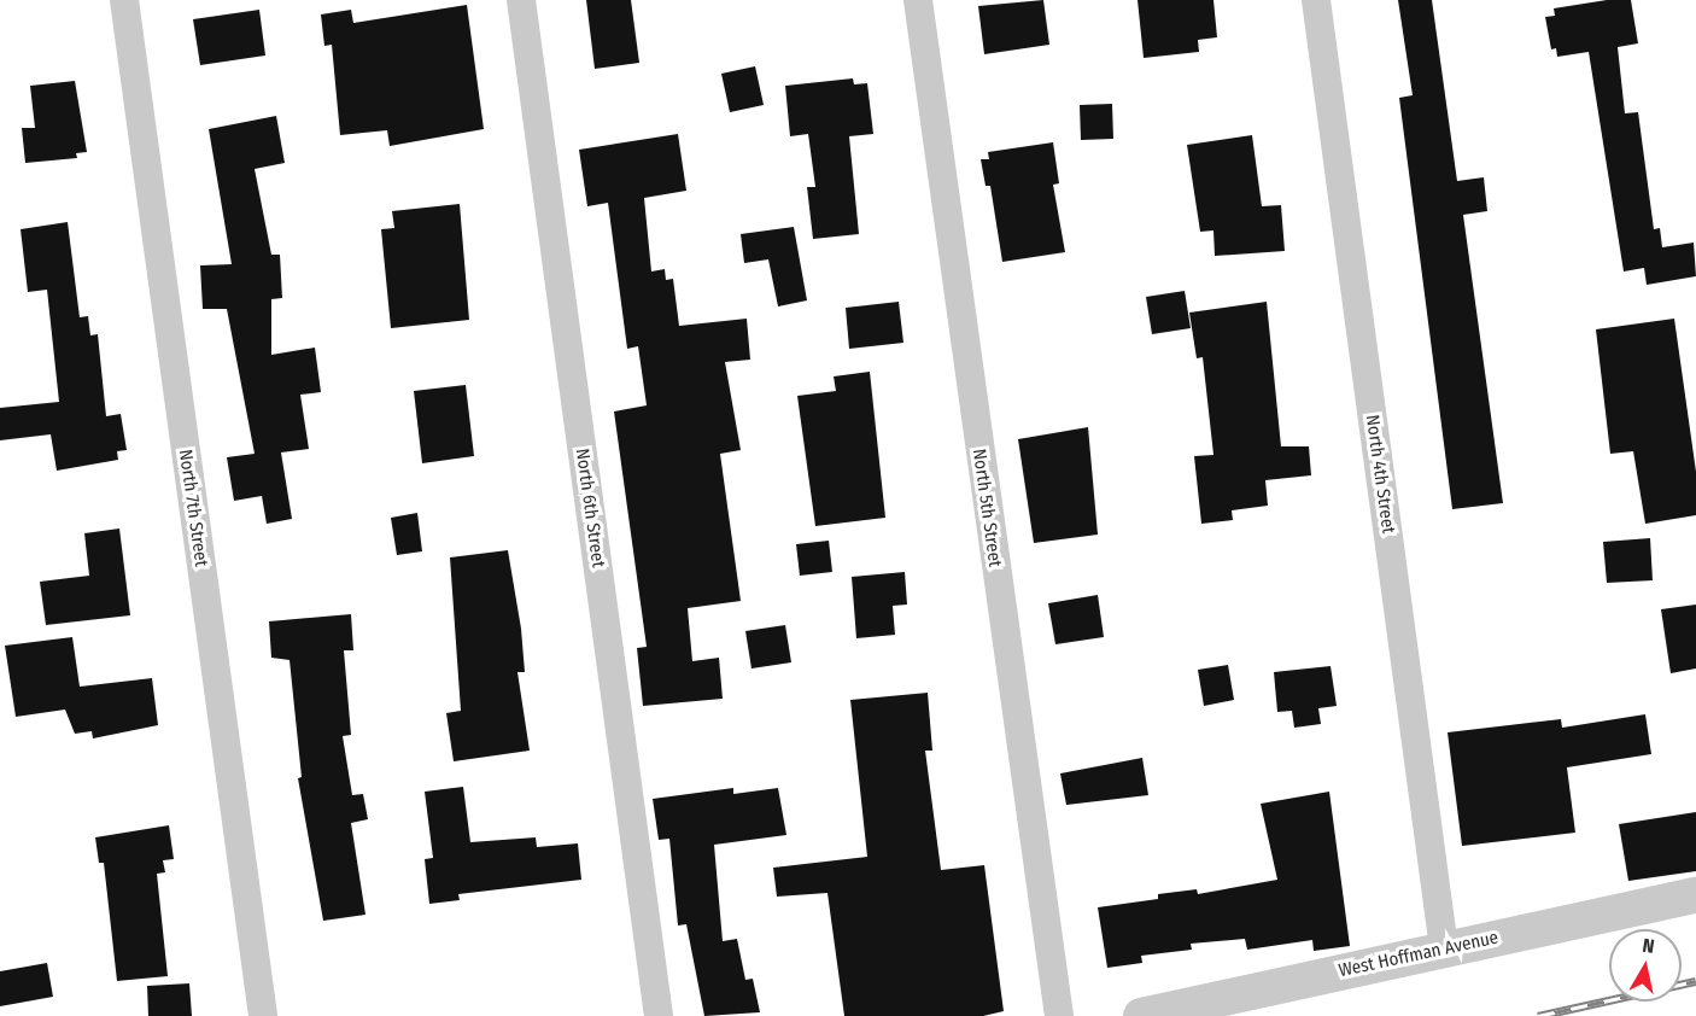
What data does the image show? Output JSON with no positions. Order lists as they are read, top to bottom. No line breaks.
{"streets":{"street":["North 4th Street","North 7th Street","North 6th Street","North 5th Street","West Hoffman Avenue"]},"crossings":[["North 4th Street","West Hoffman Avenue"]],"north":"top"}
